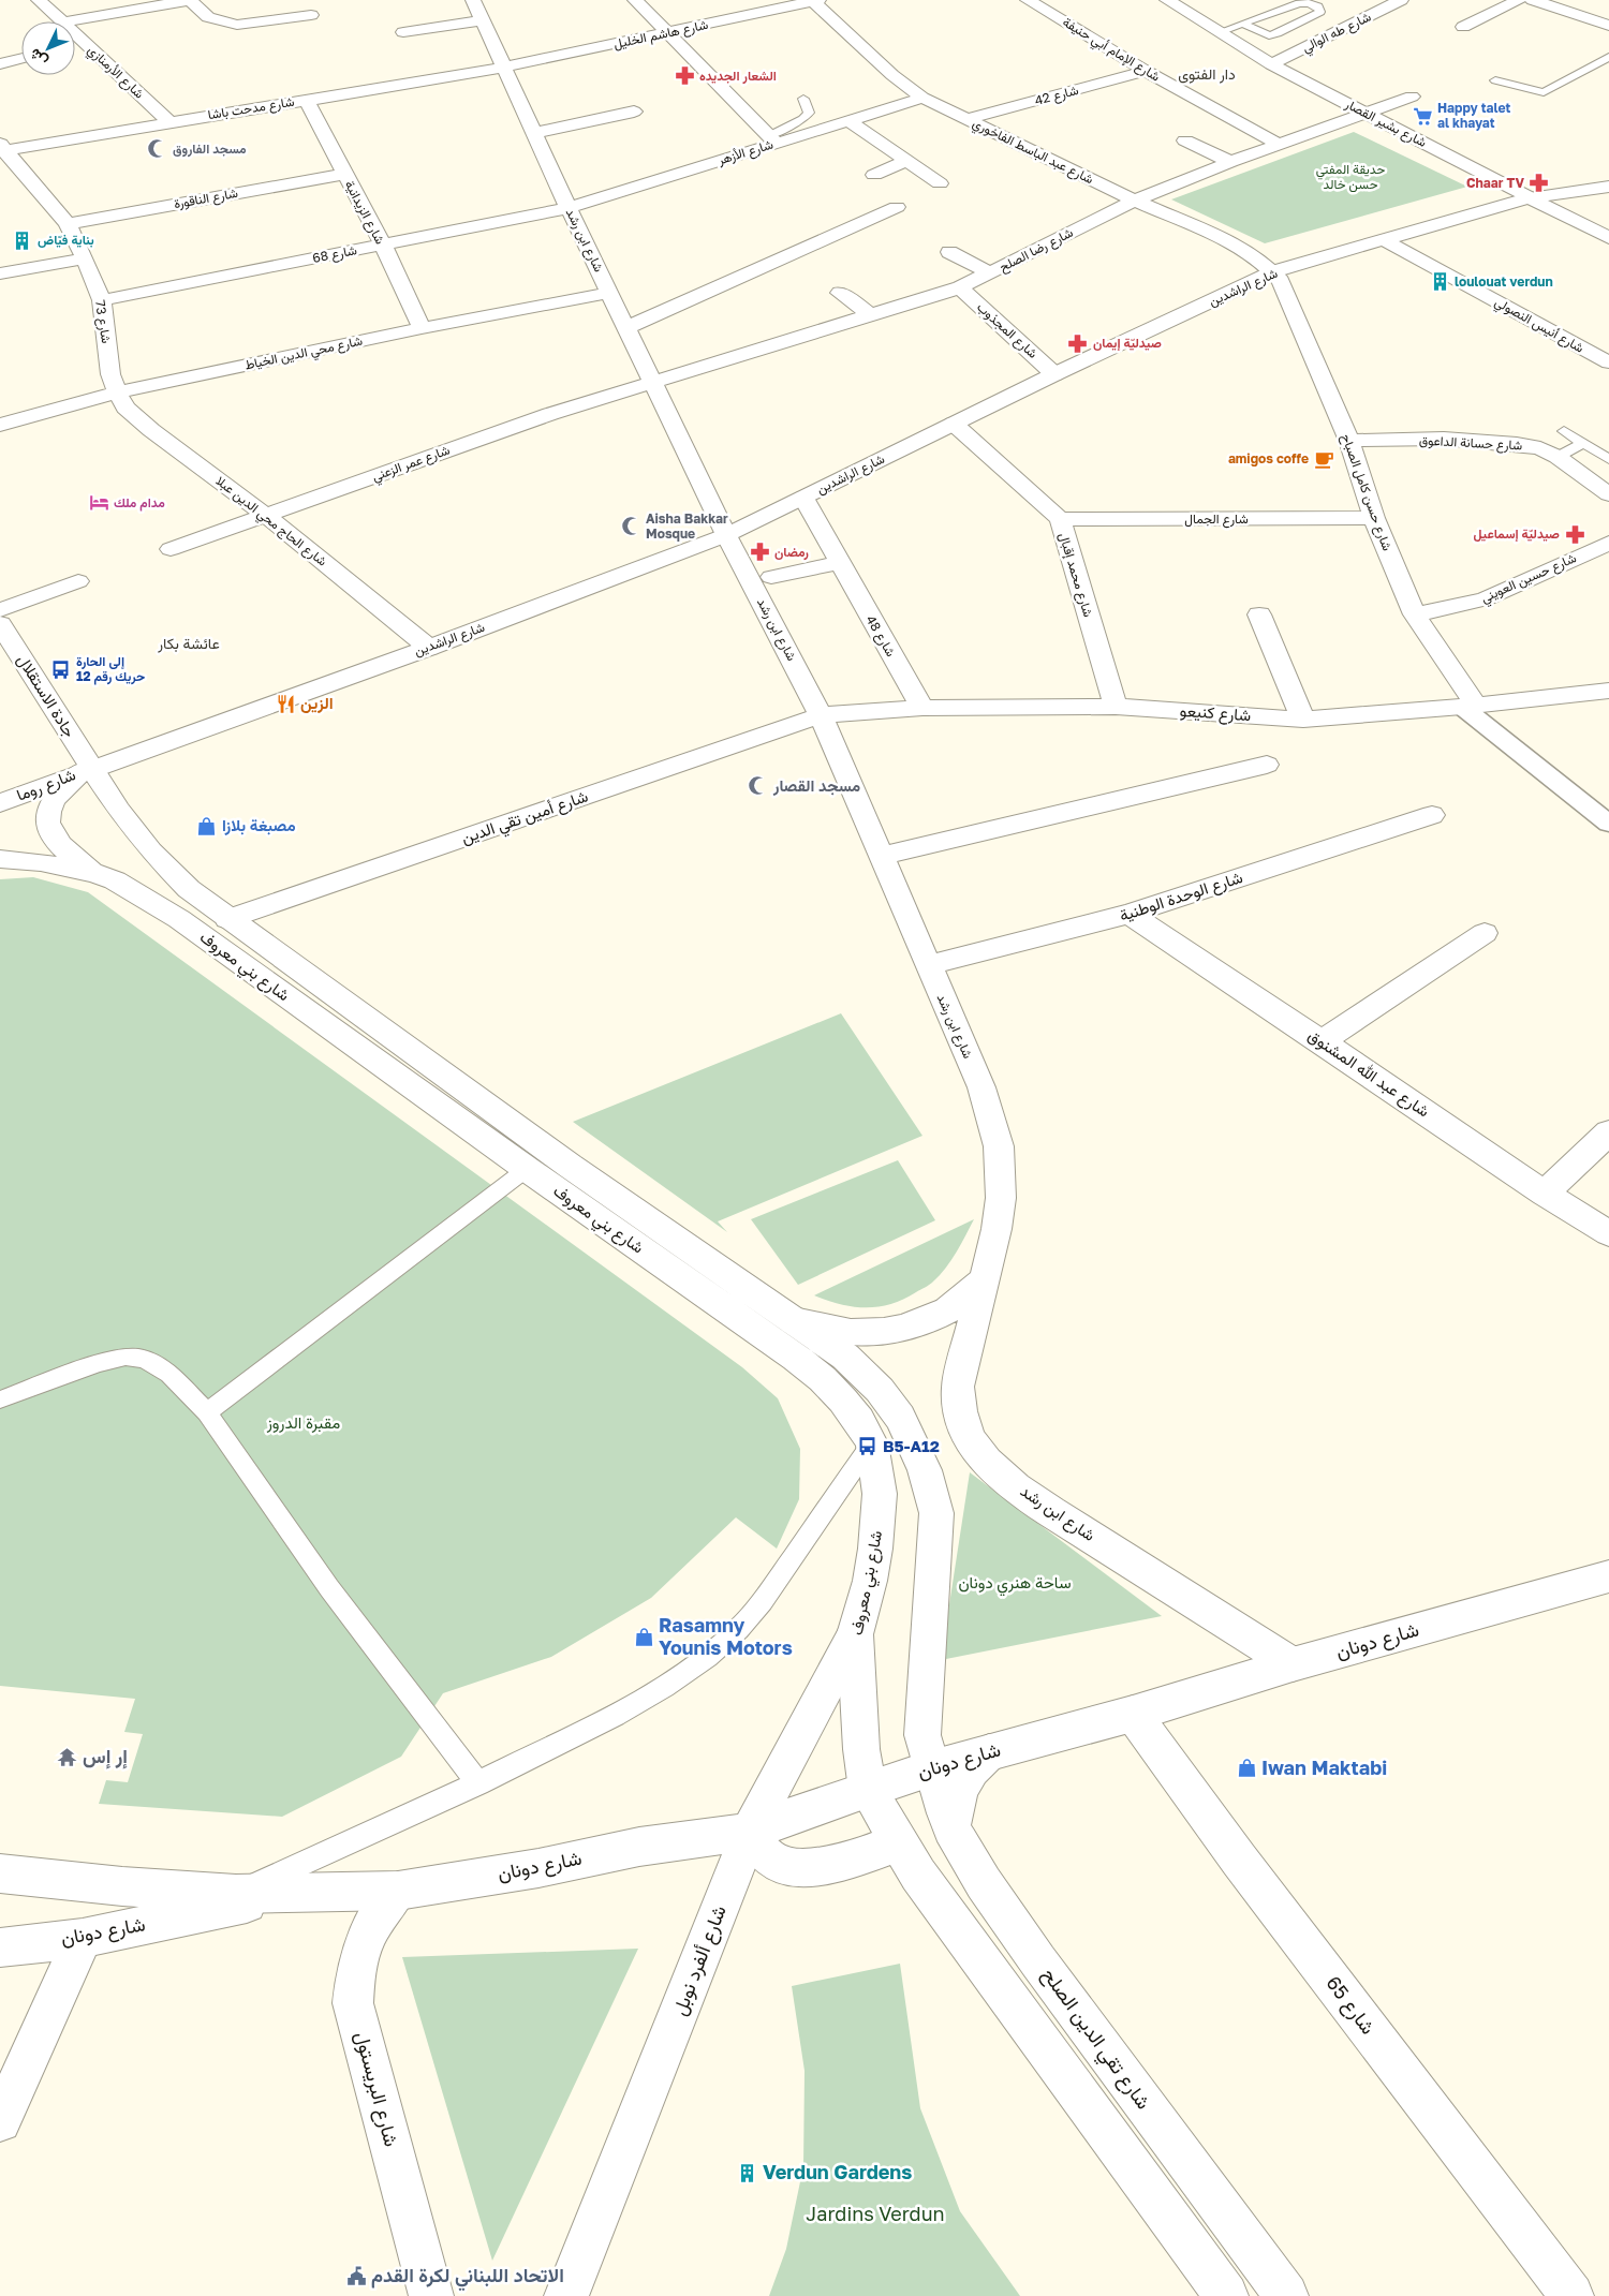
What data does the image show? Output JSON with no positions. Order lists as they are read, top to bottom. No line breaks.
{"streets":{"street":["شارع طه الوالي","شارع هاشم الخليل","شارع الإمام أبي حنيفة","شارع الأرمنازي","شارع 42","شارع مدحت باشا","شارع بشير القصار","شارع عبد الباسط الفاخوري","شارع الأزهر","شارع الناقورة","شارع الزيدانية","شارع ابن رشد","شارع رضا الصلح","شارع 68","شارع الراشدين","شارع 73","شارع أنيس النصولي","شارع المجذوب","شارع محي الدين الخياط","شارع حسانة الداعوق","شارع عمر الزعني","شارع حسن كامل الصباح","شارع الجمال","شارع الحاج محي الدين عبلا","شارع محمد إقبال","شارع حسين العويني","شارع 48","جادة الاستقلال","شارع كنيعو","شارع روما","شارع أمين تقي الدين","شارع الوحدة الوطنية","شارع بني معروف","شارع عبد الله المشنوق","شارع دونان","شارع ألفرد نوبل","شارع 65","شارع تقي الدين الصلح","شارع البريستول"]},"crossings":[["شارع طه الوالي","شارع بشير القصار"],["شارع هاشم الخليل","شارع مدحت باشا"],["شارع هاشم الخليل","شارع عبد الباسط الفاخوري"],["شارع هاشم الخليل","شارع ابن رشد"],["شارع الإمام أبي حنيفة","شارع 42"],["شارع الإمام أبي حنيفة","شارع رضا الصلح"],["شارع الأرمنازي","شارع مدحت باشا"],["شارع 42","شارع عبد الباسط الفاخوري"],["شارع مدحت باشا","شارع الزيدانية"],["شارع مدحت باشا","شارع ابن رشد"],["شارع مدحت باشا","شارع 73"],["شارع بشير القصار","شارع رضا الصلح"],["شارع بشير القصار","شارع الراشدين"],["شارع عبد الباسط الفاخوري","شارع الأزهر"],["شارع عبد الباسط الفاخوري","شارع رضا الصلح"],["شارع عبد الباسط الفاخوري","شارع الراشدين"],["شارع عبد الباسط الفاخوري","شارع حسن كامل الصباح"],["شارع الأزهر","شارع ابن رشد"],["شارع الأزهر","شارع 68"],["شارع الناقورة","شارع الزيدانية"],["شارع الناقورة","شارع 73"],["شارع الزيدانية","شارع 68"],["شارع الزيدانية","شارع محي الدين الخياط"],["شارع ابن رشد","شارع رضا الصلح"],["شارع ابن رشد","شارع 68"],["شارع ابن رشد","شارع الراشدين"],["شارع ابن رشد","شارع محي الدين الخياط"],["شارع ابن رشد","شارع عمر الزعني"],["شارع ابن رشد","شارع كنيعو"],["شارع ابن رشد","شارع أمين تقي الدين"],["شارع ابن رشد","شارع الوحدة الوطنية"],["شارع ابن رشد","شارع دونان"],["شارع رضا الصلح","شارع المجذوب"],["شارع رضا الصلح","شارع عمر الزعني"],["شارع 68","شارع 73"],["شارع الراشدين","شارع أنيس النصولي"],["شارع الراشدين","شارع المجذوب"],["شارع الراشدين","شارع حسن كامل الصباح"],["شارع الراشدين","شارع الحاج محي الدين عبلا"],["شارع الراشدين","شارع محمد إقبال"],["شارع الراشدين","شارع 48"],["شارع الراشدين","جادة الاستقلال"],["شارع الراشدين","شارع روما"],["شارع الراشدين","شارع بني معروف"],["شارع 73","شارع محي الدين الخياط"],["شارع 73","شارع الحاج محي الدين عبلا"],["شارع محي الدين الخياط","شارع الحاج محي الدين عبلا"],["شارع حسانة الداعوق","شارع حسن كامل الصباح"],["شارع عمر الزعني","شارع الحاج محي الدين عبلا"],["شارع حسن كامل الصباح","شارع الجمال"],["شارع حسن كامل الصباح","شارع حسين العويني"],["شارع حسن كامل الصباح","شارع كنيعو"],["شارع الجمال","شارع محمد إقبال"],["شارع محمد إقبال","شارع كنيعو"],["شارع 48","شارع كنيعو"],["جادة الاستقلال","شارع روما"],["جادة الاستقلال","شارع بني معروف"],["شارع كنيعو","شارع أمين تقي الدين"],["شارع روما","شارع بني معروف"],["شارع أمين تقي الدين","شارع بني معروف"],["شارع الوحدة الوطنية","شارع عبد الله المشنوق"],["شارع بني معروف","شارع دونان"],["شارع بني معروف","شارع ألفرد نوبل"],["شارع بني معروف","شارع تقي الدين الصلح"],["شارع دونان","شارع ألفرد نوبل"],["شارع دونان","شارع 65"],["شارع دونان","شارع تقي الدين الصلح"],["شارع دونان","شارع البريستول"]],"districts":["دار الفتوى","عائشة بكار"],"parks":["حديقة المفتي حسن خالد","مقبرة الدروز","ساحة هنري دونان","Jardins Verdun"],"places":{"pharmacy":["الشعار الجديده","Chaar TV","صيدليّة إيمان","صيدليّة إسماعيل","رمضان"],"supermarket":["Happy talet al khayat"],"mosque":["مسجد الفاروق","Aisha Bakkar Mosque","مسجد القصار"],"building":["بناية فيّاض","loulouat verdun","Verdun Gardens"],"cafe":["amigos coffe"],"hotel":["مدام ملك"],"bus stop":["إلی الحارة حريك رقم 12","B5-A12"],"restaurant":["الزين"],"shop":["مصبغة بلازا","Rasamny Younis Motors","Iwan Maktabi"],"temple":["إر إس"],"public building":["الاتحاد اللبناني لكرة القدم"]},"north":"bottom left"}
